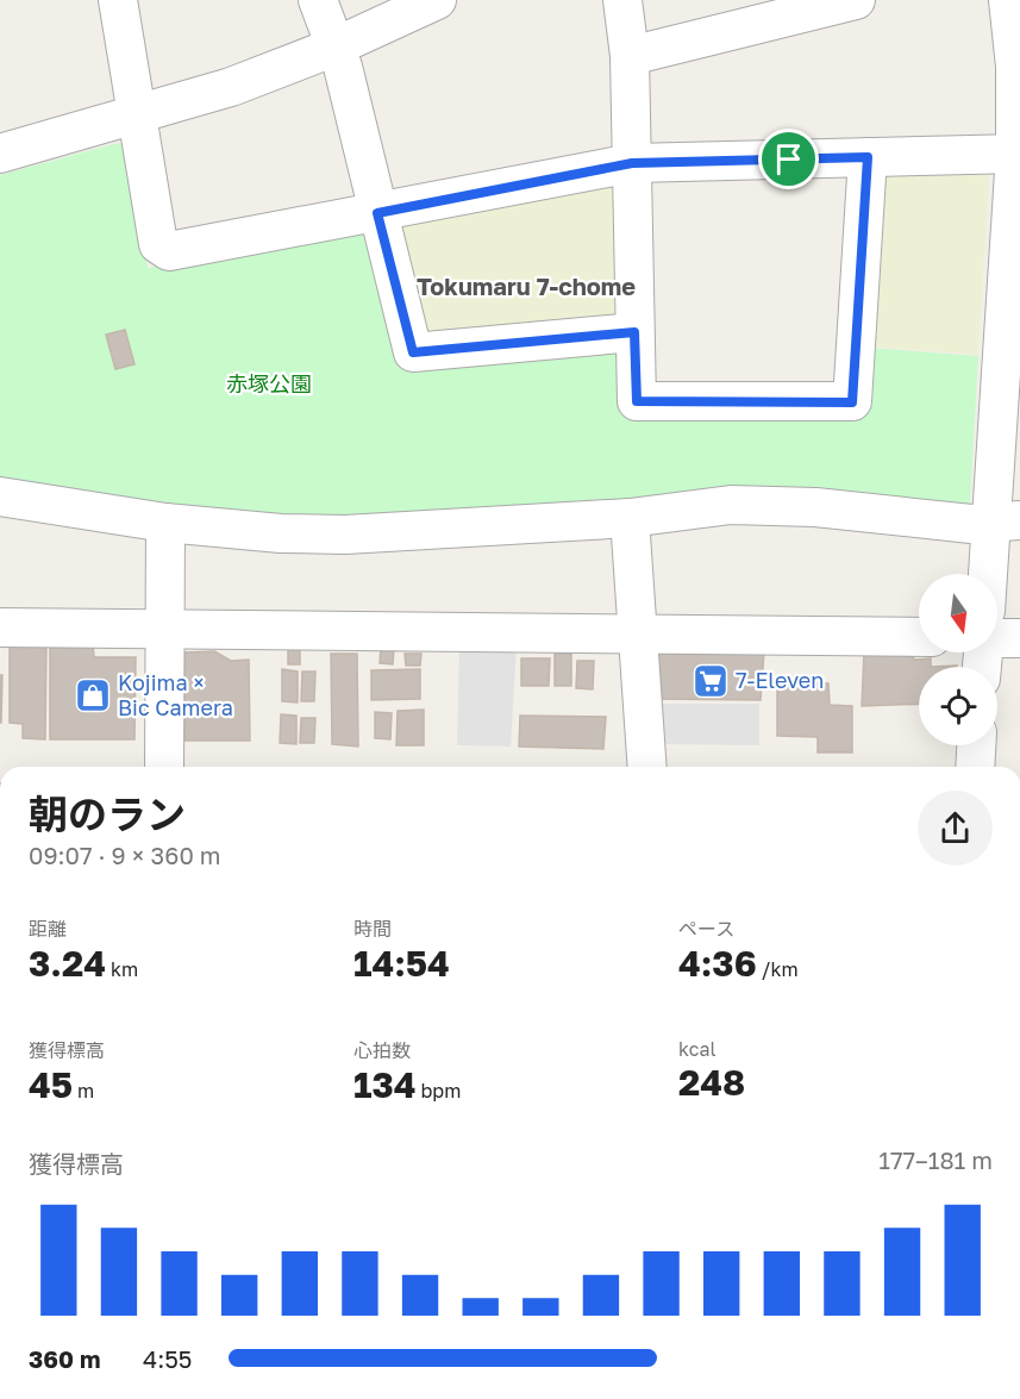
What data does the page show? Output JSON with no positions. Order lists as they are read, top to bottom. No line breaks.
{"districts":["Tokumaru 7-chome"],"parks":["赤塚公園"],"places":{"supermarket":["7-Eleven"],"shop":["Kojima × Bic Camera"]},"north":"bottom","page":{"heading":["朝のラン","09:07 · 9 × 360 m"],"stats":[["距離","3.24 km"],["時間","14:54"],["ペース","4:36 /km"],["獲得標高","45 m"],["心拍数","134 bpm"],["kcal","248"]],"chart":["獲得標高","177–181 m"],"list":[{"name":"360 m","note":"4:55"}]}}
